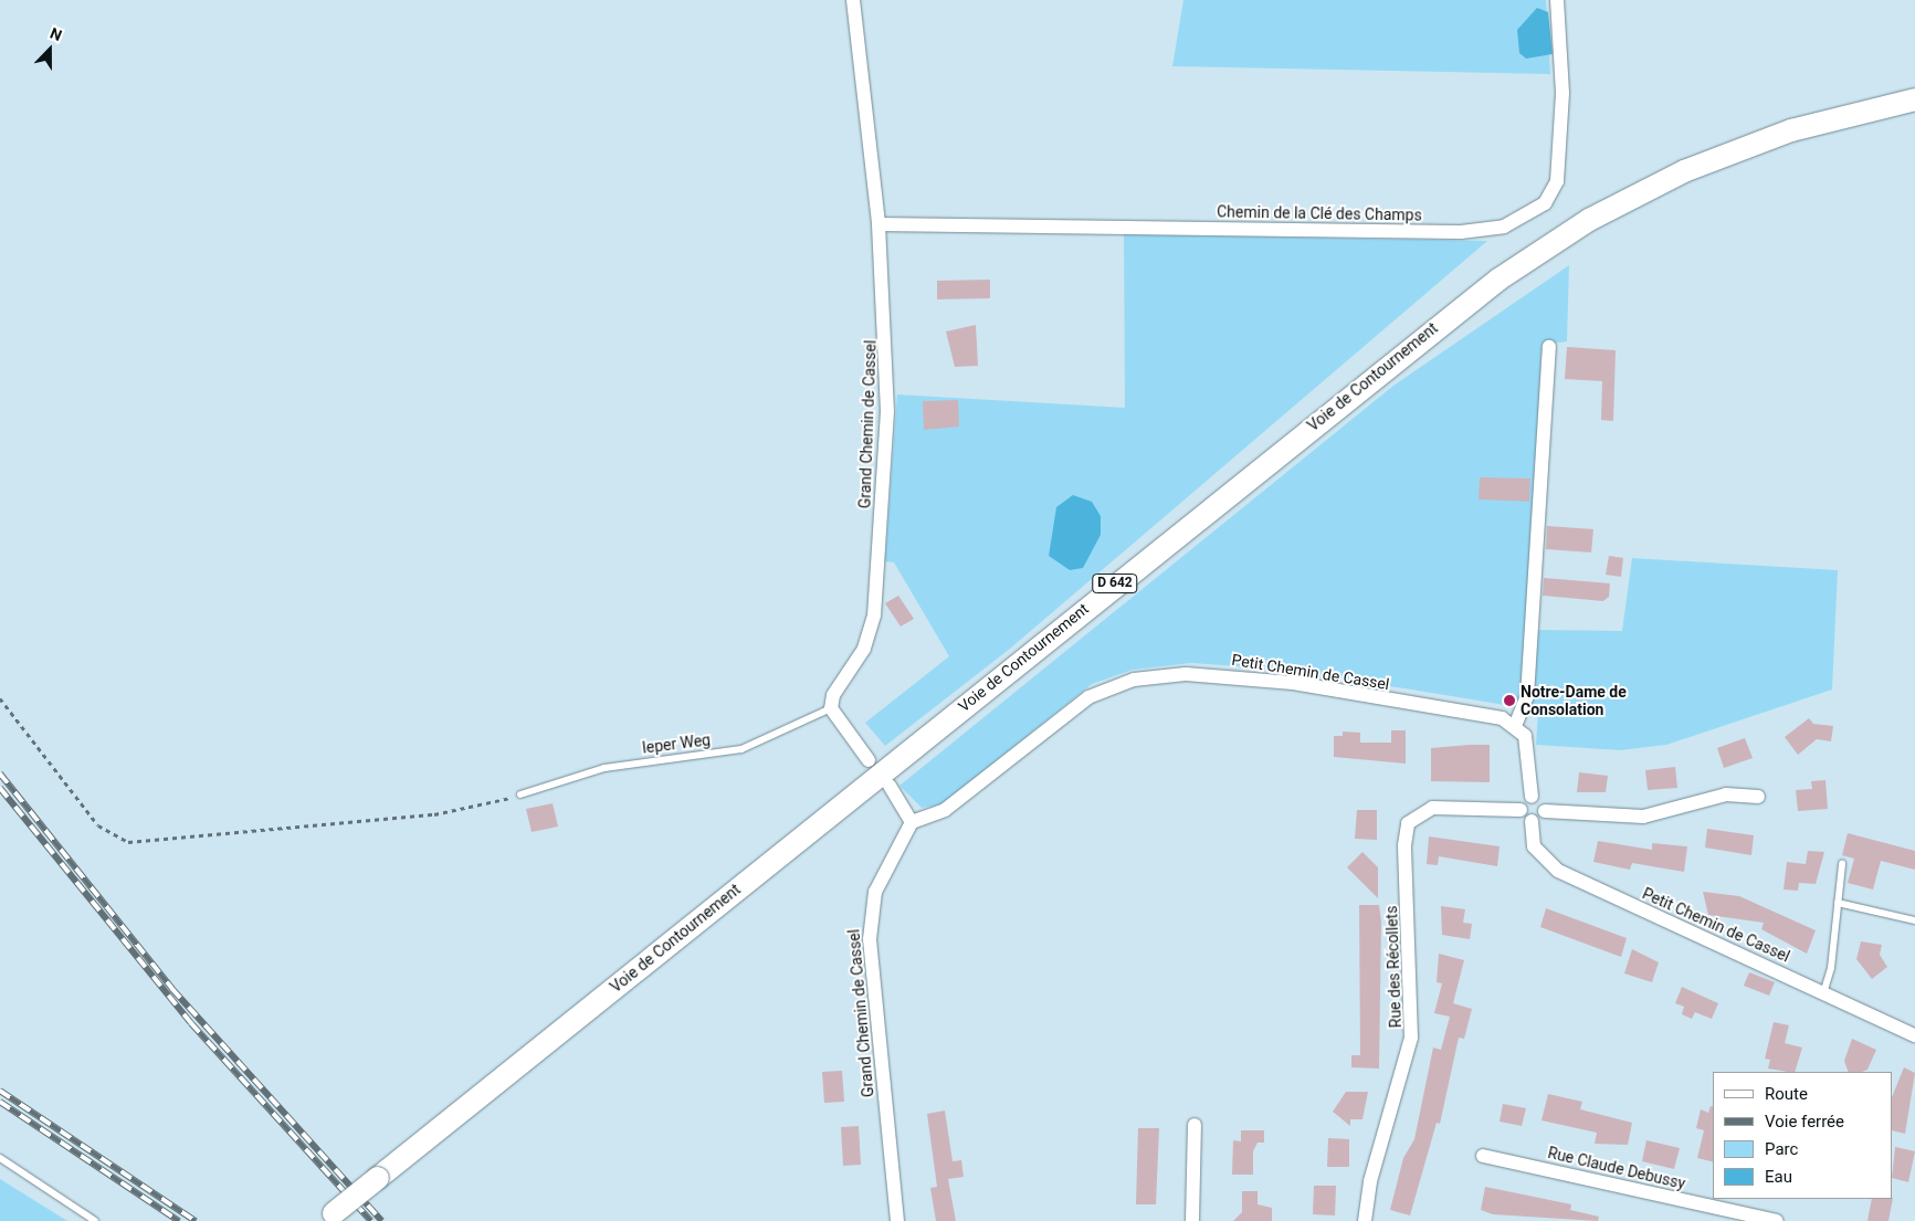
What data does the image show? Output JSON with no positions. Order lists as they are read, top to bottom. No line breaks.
{"streets":{"highway":["Voie de Contournement","D 642"],"street":["Chemin de la Clé des Champs","Grand Chemin de Cassel","Petit Chemin de Cassel","Rue des Récollets","Rue Claude Debussy"],"lane":["Ieper Weg"]},"crossings":[["Chemin de la Clé des Champs","Grand Chemin de Cassel"],["Grand Chemin de Cassel","Petit Chemin de Cassel"],["Grand Chemin de Cassel","Ieper Weg"]],"places":["Notre-Dame de Consolation"],"legend":["Route","Voie ferrée","Parc","Eau"],"north":"top"}
